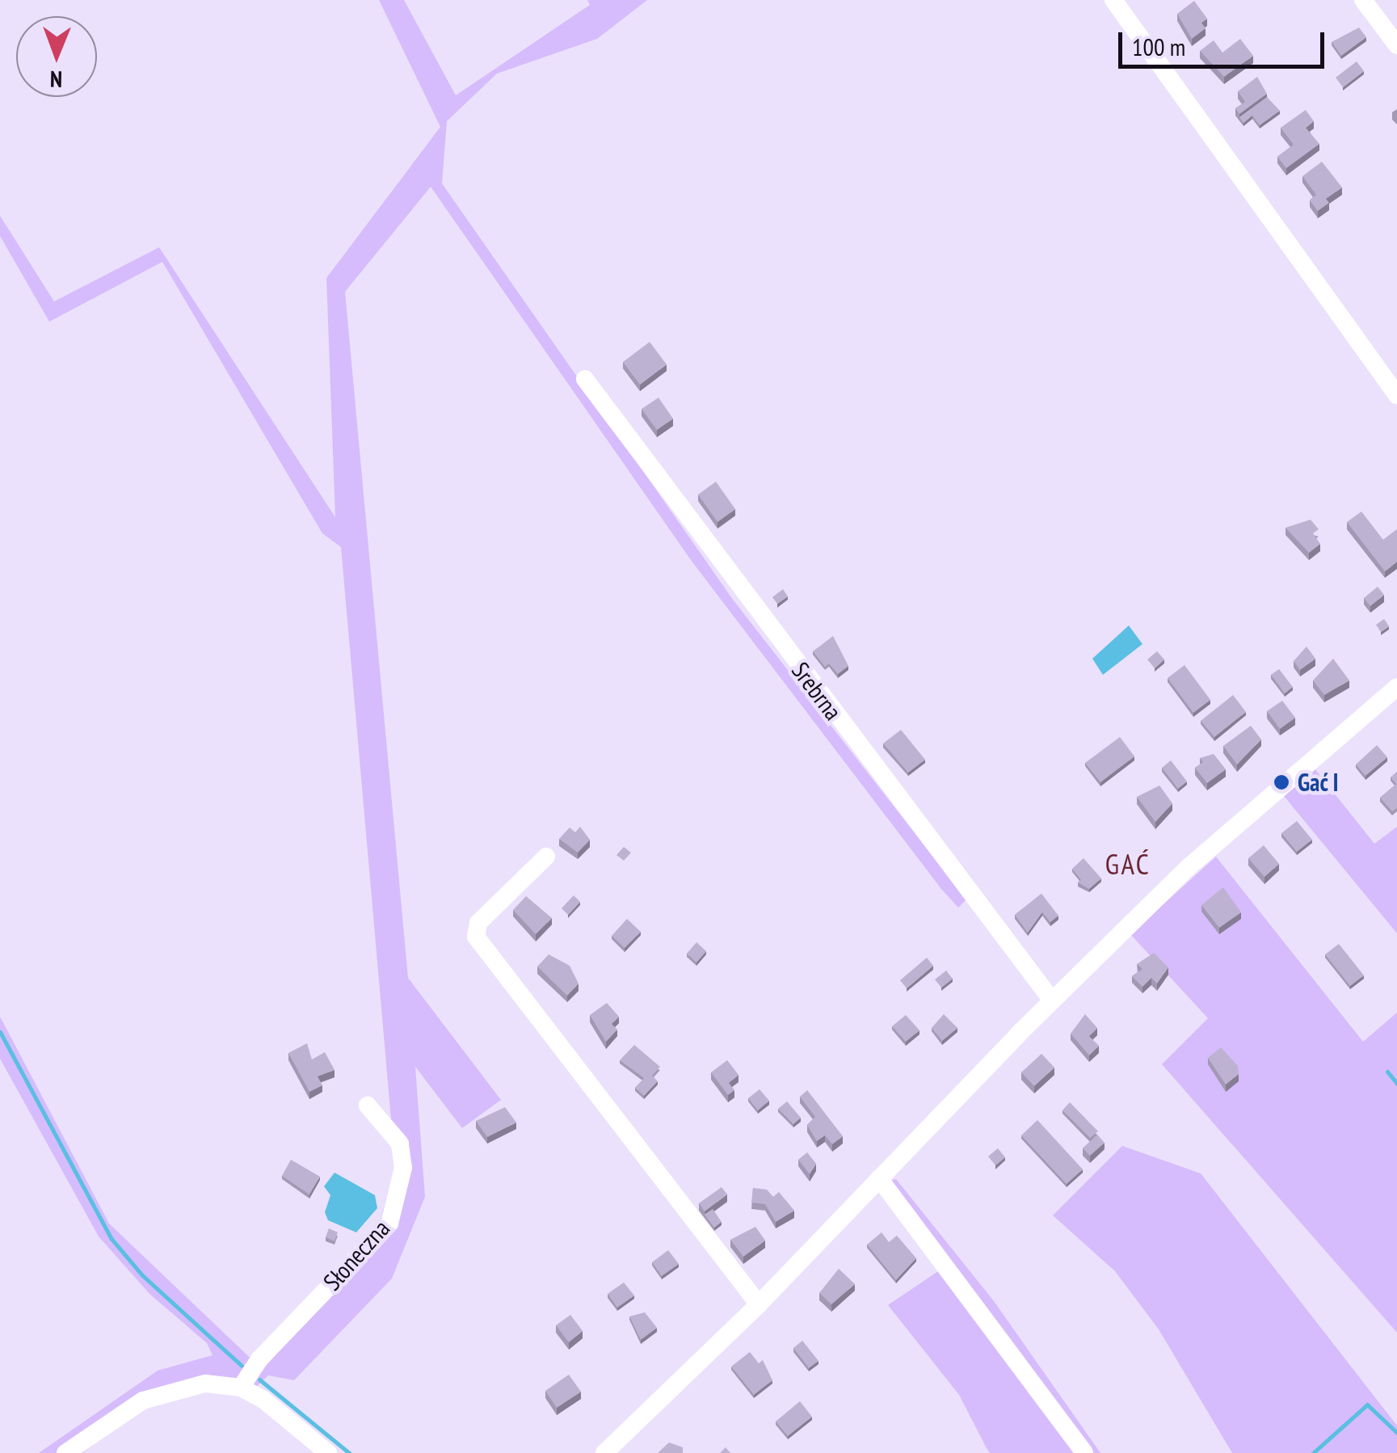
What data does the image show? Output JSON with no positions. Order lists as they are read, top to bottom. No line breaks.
{"streets":{"street":["Srebrna","Słoneczna"]},"districts":["GAĆ"],"places":["Gać I"],"scale_bar":"100 m","north":"bottom"}
